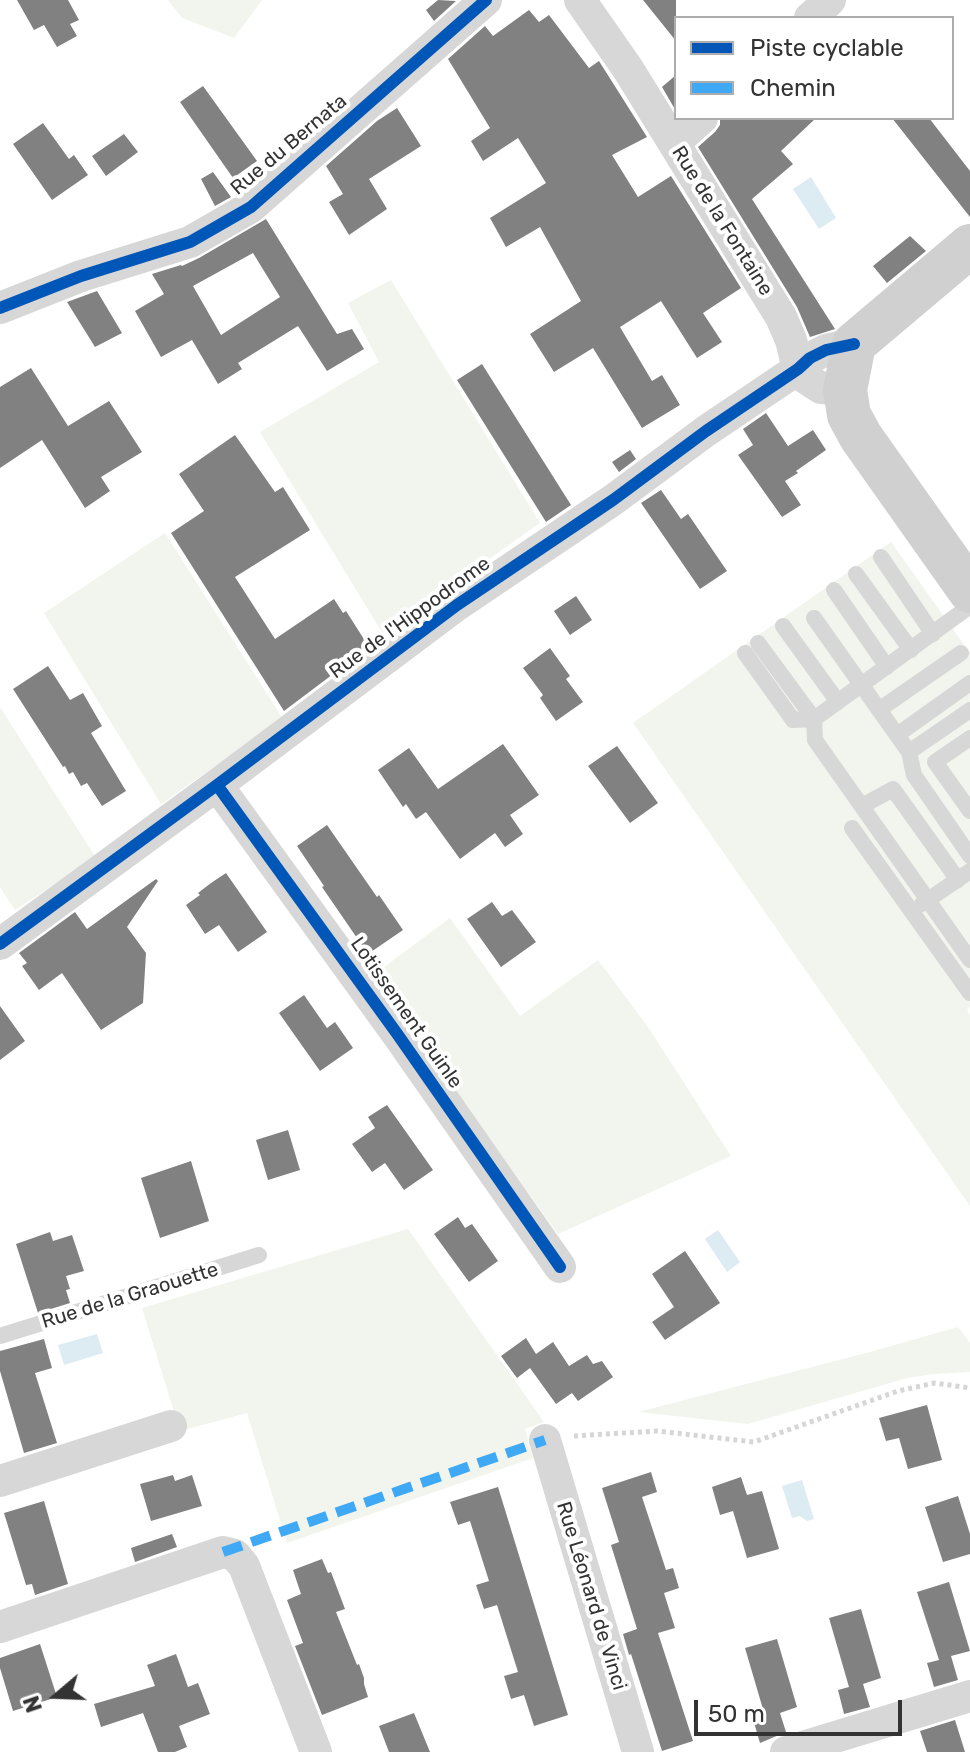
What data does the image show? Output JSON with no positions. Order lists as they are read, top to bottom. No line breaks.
{"streets":{"main road":["Rue de l'Hippodrome"],"street":["Rue du Bernata","Rue de la Fontaine","Lotissement Guinle","Rue Léonard de Vinci"],"lane":["Rue de la Graouette"]},"crossings":[["Rue de la Fontaine","Rue de l'Hippodrome"],["Rue de l'Hippodrome","Lotissement Guinle"]],"legend":["Piste cyclable","Chemin"],"scale_bar":"50 m","north":"left"}
